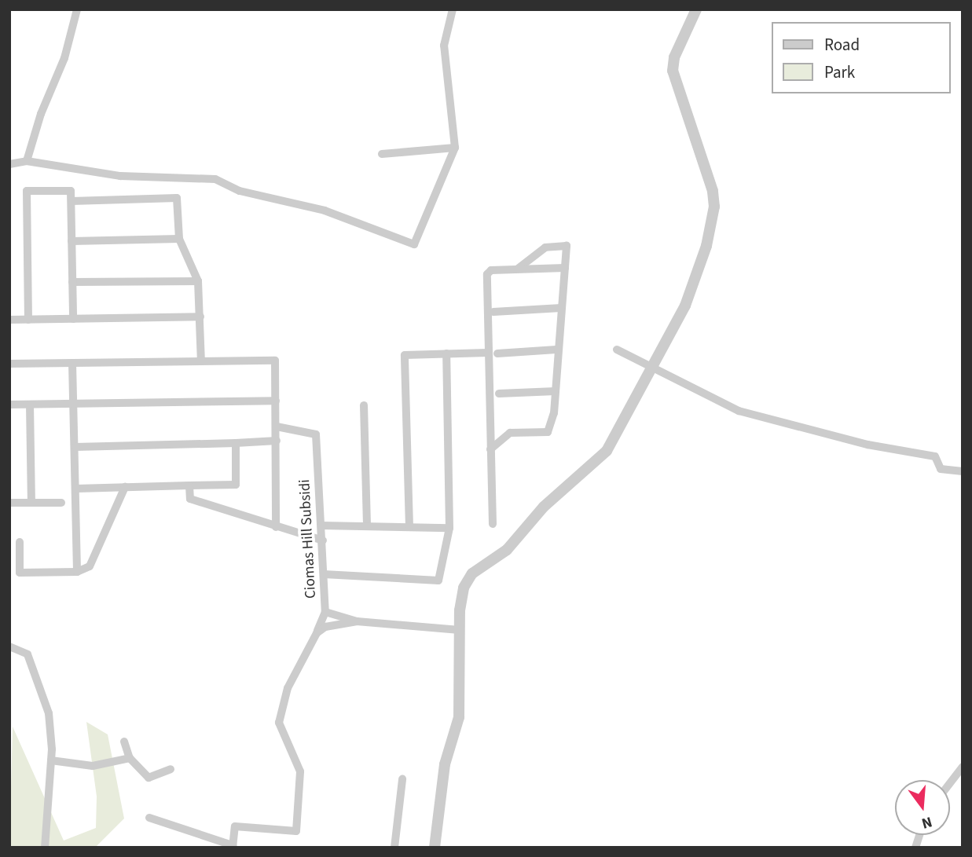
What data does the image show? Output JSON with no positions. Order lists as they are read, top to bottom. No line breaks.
{"streets":{"street":["Ciomas Hill Subsidi"]},"legend":["Road","Park"],"north":"bottom"}
